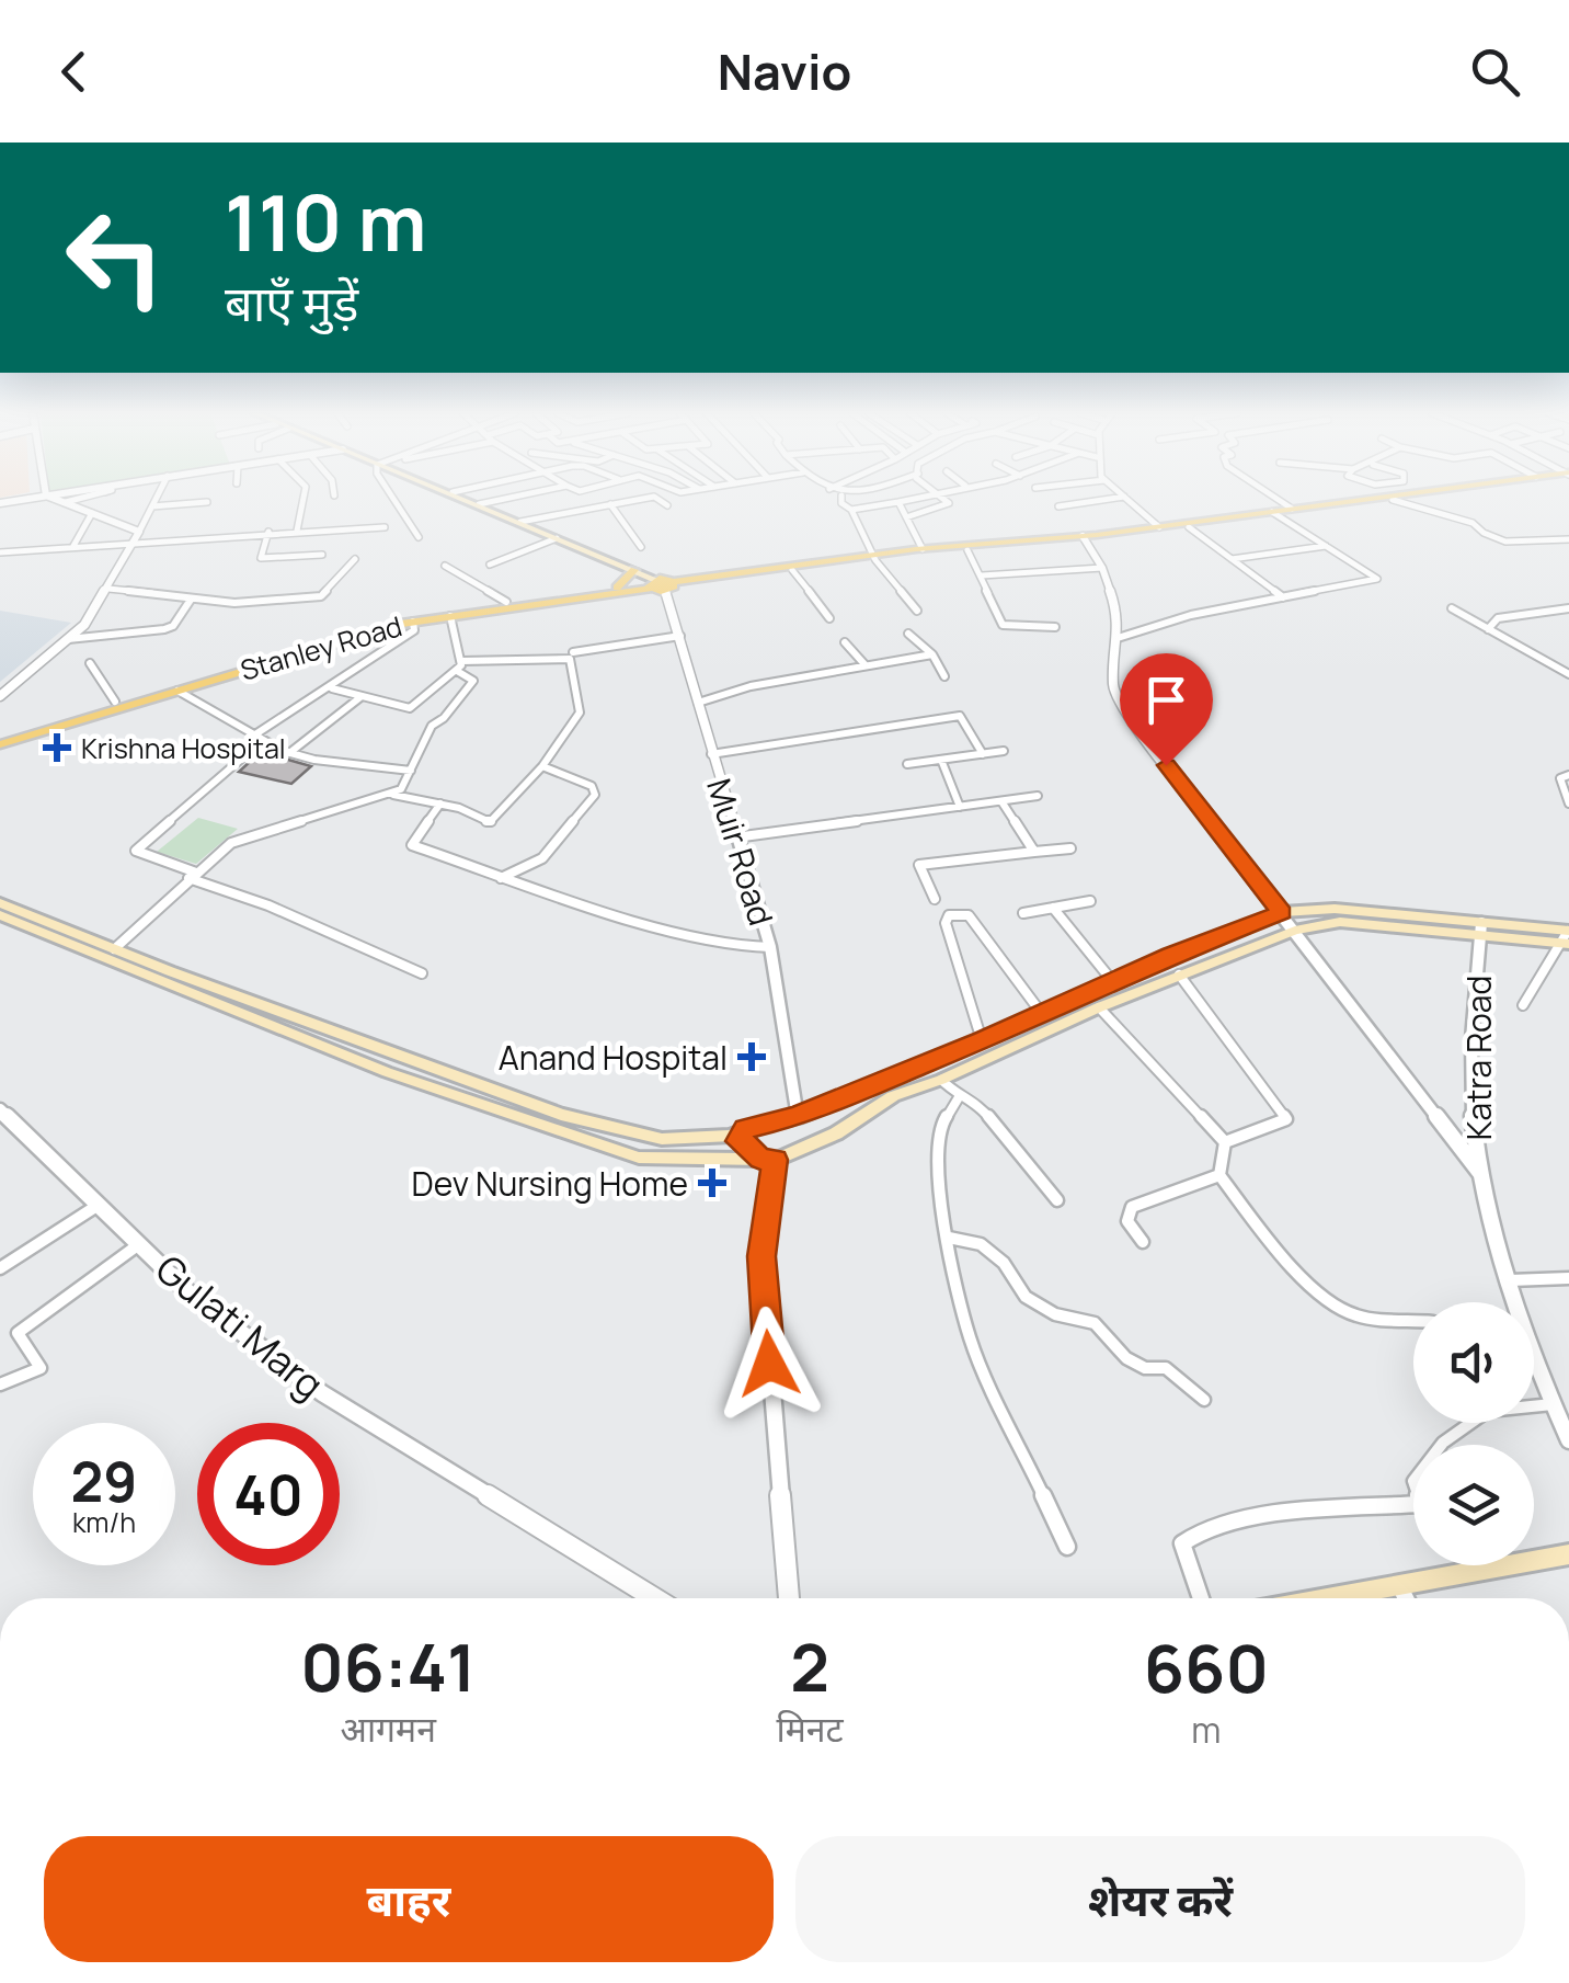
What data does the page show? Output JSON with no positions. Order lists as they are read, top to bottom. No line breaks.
{"streets":{"main road":["Stanley Road"],"street":["Muir Road","Katra Road","Gulati Marg"]},"places":{"health":["Krishna Hospital","Anand Hospital","Dev Nursing Home"]},"page":{"header":"Navio","turn":["110 m","बाएँ मुड़ें"],"speed":"29 km/h","limit":"40","eta":["06:41","आगमन","2","मिनट","660","m"],"buttons":["बाहर","शेयर करें"]}}
